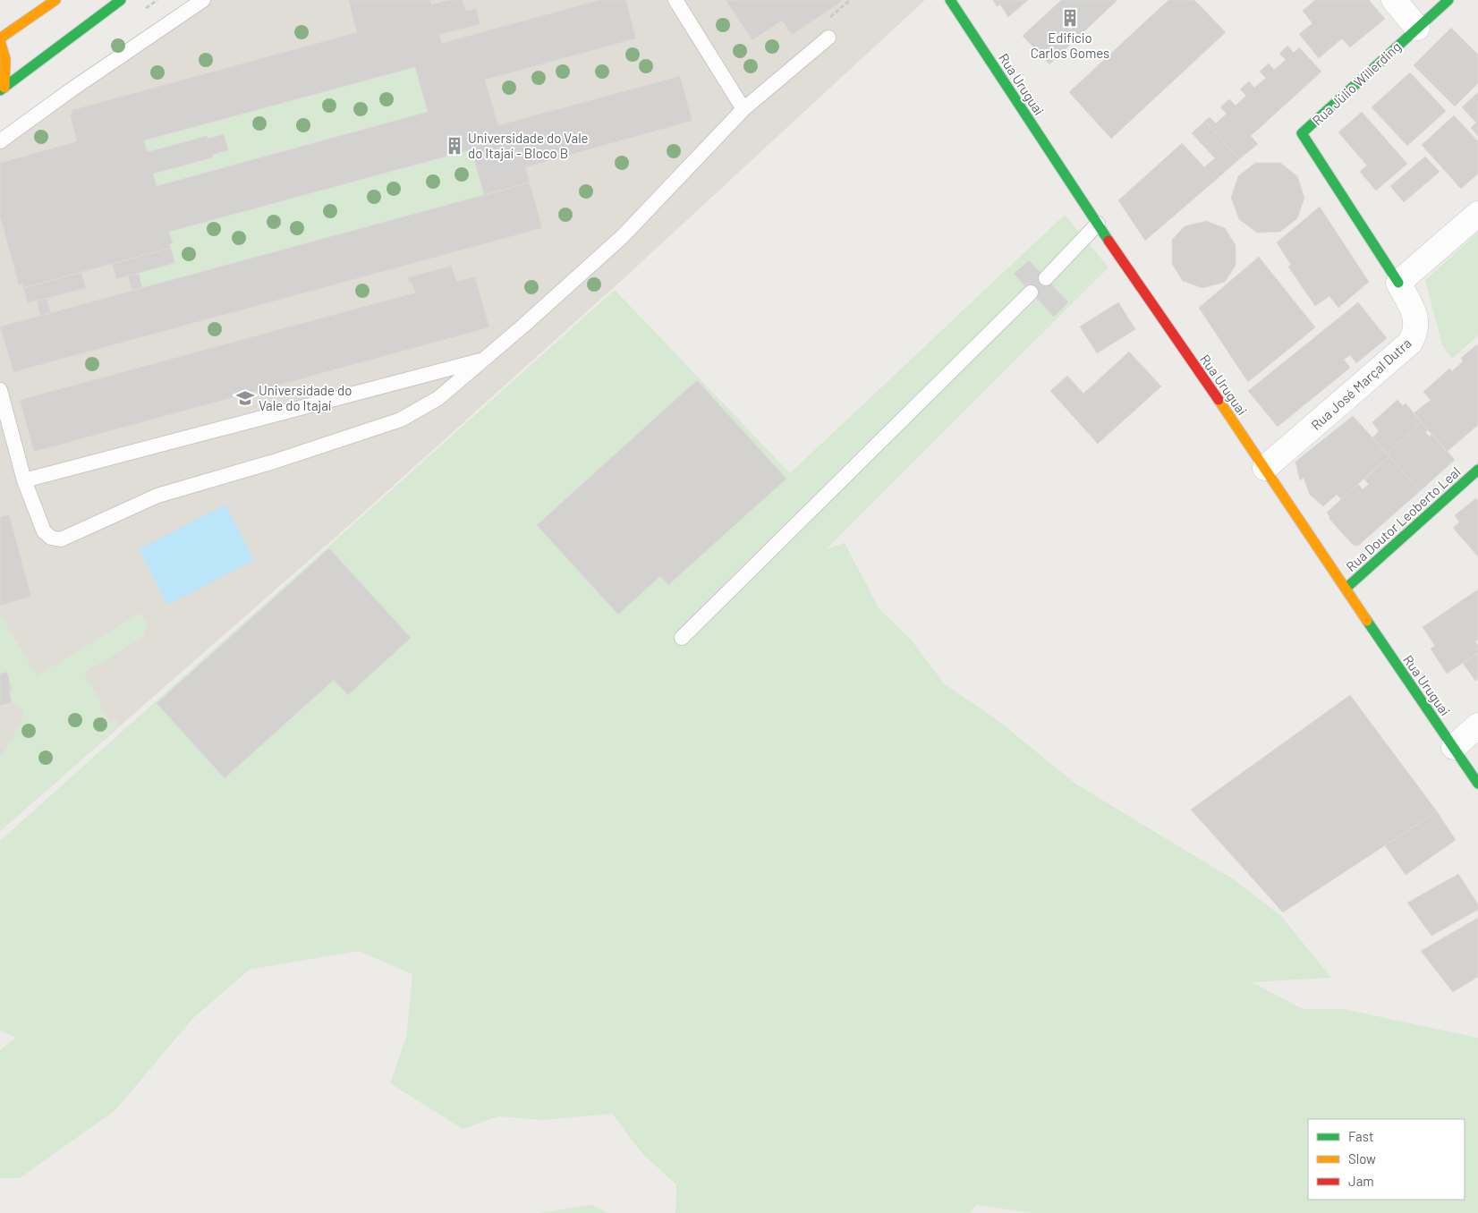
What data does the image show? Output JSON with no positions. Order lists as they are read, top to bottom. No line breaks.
{"streets":{"main road":["Rua Júlio Willerding","Rua Uruguai","Rua Doutor Leoberto Leal"],"street":["Rua José Marçal Dutra"]},"crossings":[["Rua Júlio Willerding","Rua José Marçal Dutra"],["Rua Uruguai","Rua José Marçal Dutra"],["Rua Uruguai","Rua Doutor Leoberto Leal"]],"places":{"building":["Edifício Carlos Gomes","Universidade do Vale do Itajaí - Bloco B"],"school or university":["Universidade do Vale do Itajaí"]},"legend":["Fast","Slow","Jam"]}
